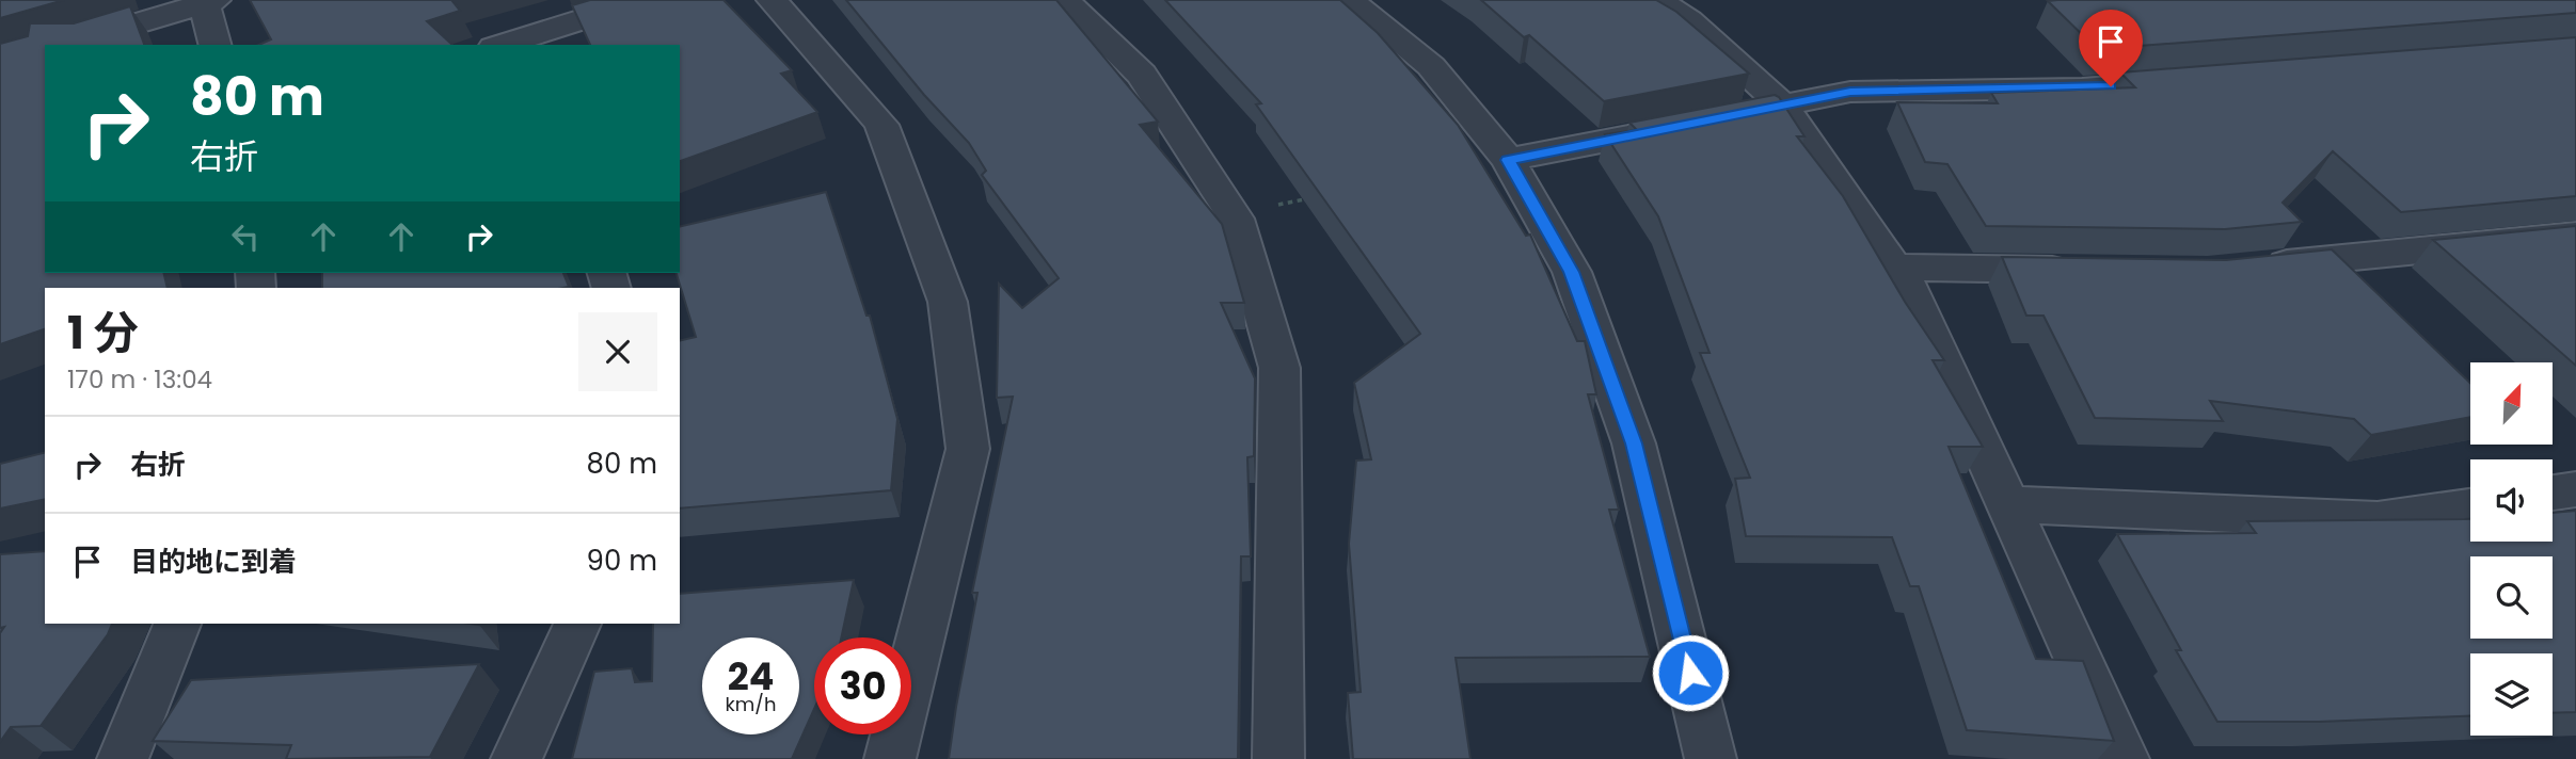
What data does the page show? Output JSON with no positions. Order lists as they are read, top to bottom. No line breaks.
{"north":"top right","page":{"turn":["80 m","右折"],"heading":["1 分","170 m · 13:04"],"list":[{"name":"右折","value":"80 m"},{"name":"目的地に到着","value":"90 m"}],"speed":"24 km/h","limit":"30"}}
